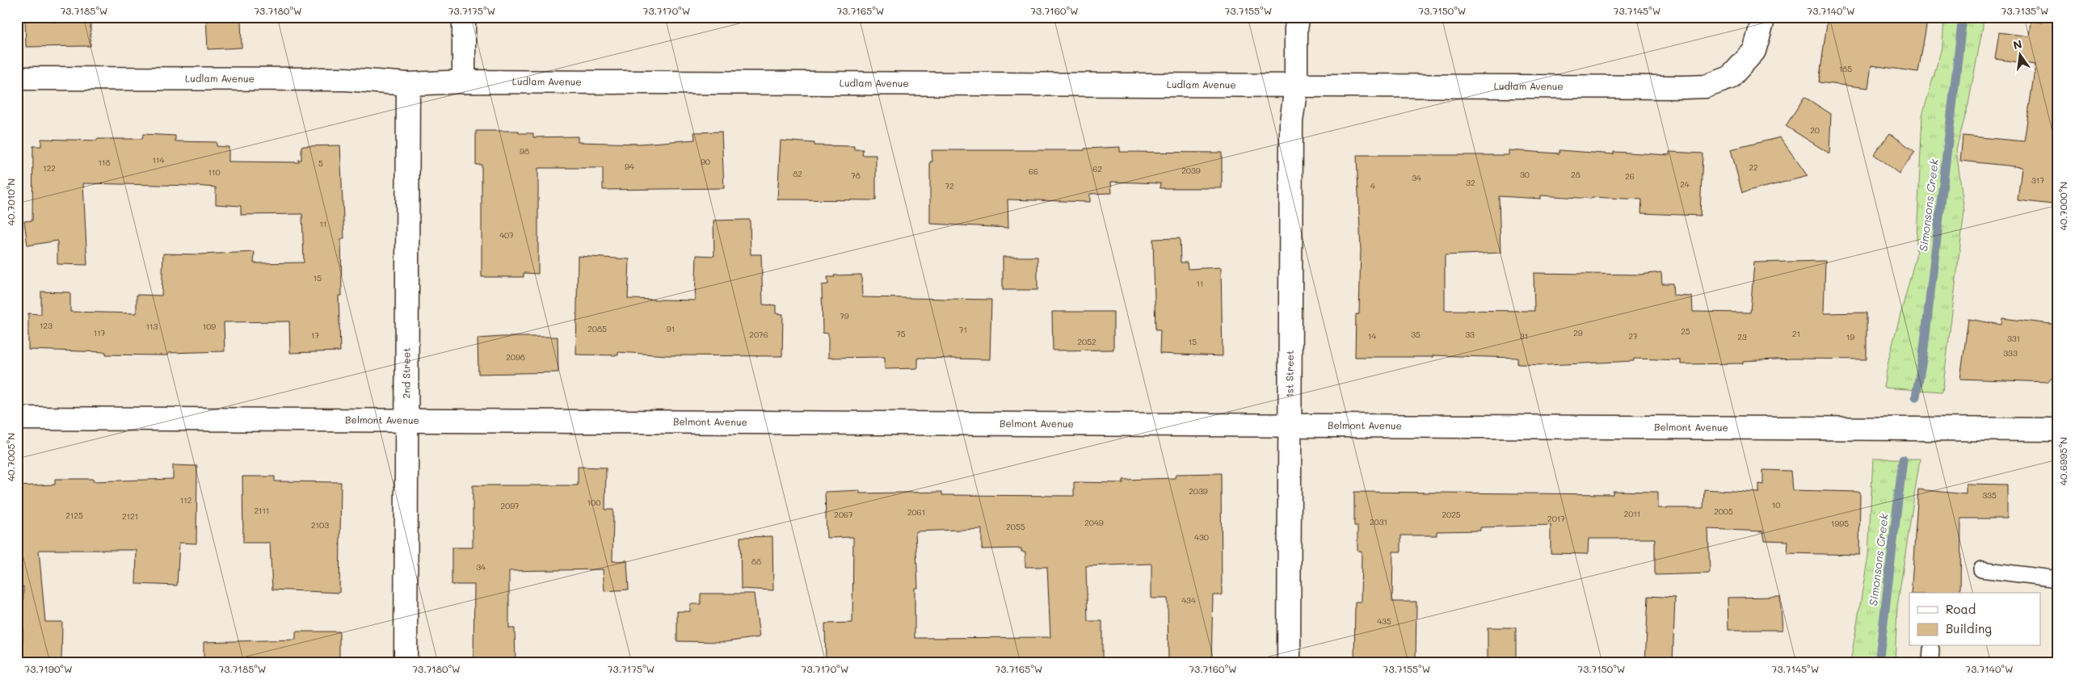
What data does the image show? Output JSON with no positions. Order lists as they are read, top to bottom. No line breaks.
{"streets":{"street":["Ludlam Avenue","2nd Street","1st Street","Belmont Avenue"]},"crossings":[["Ludlam Avenue","2nd Street"],["Ludlam Avenue","1st Street"],["2nd Street","Belmont Avenue"],["1st Street","Belmont Avenue"]],"water":["Simonsons Creek"],"house_numbers":["185","20","98","114","90","118","5","94","22","122","62","2039","66","110","82","30","28","78","26","34","317","32","24","72","4","11","407","15","11","79","123","113","109","2085","91","71","25","117","29","75","21","2076","35","33","17","14","31","27","23","19","331","2052","15","333","2098","2039","335","112","100","10","2097","2111","2005","2061","2011","2067","2025","2125","2121","2017","2031","2049","1995","2103","2055","430","88","34","434","435"],"legend":["Road","Building"],"north":"top","coordinates":["73.7185°W","73.7180°W","73.7175°W","73.7170°W","73.7165°W","73.7160°W","73.7155°W","73.7150°W","73.7145°W","73.7140°W","73.7135°W","40.7010°N","40.7000°N","40.7005°N","40.6995°N","73.7190°W"]}
